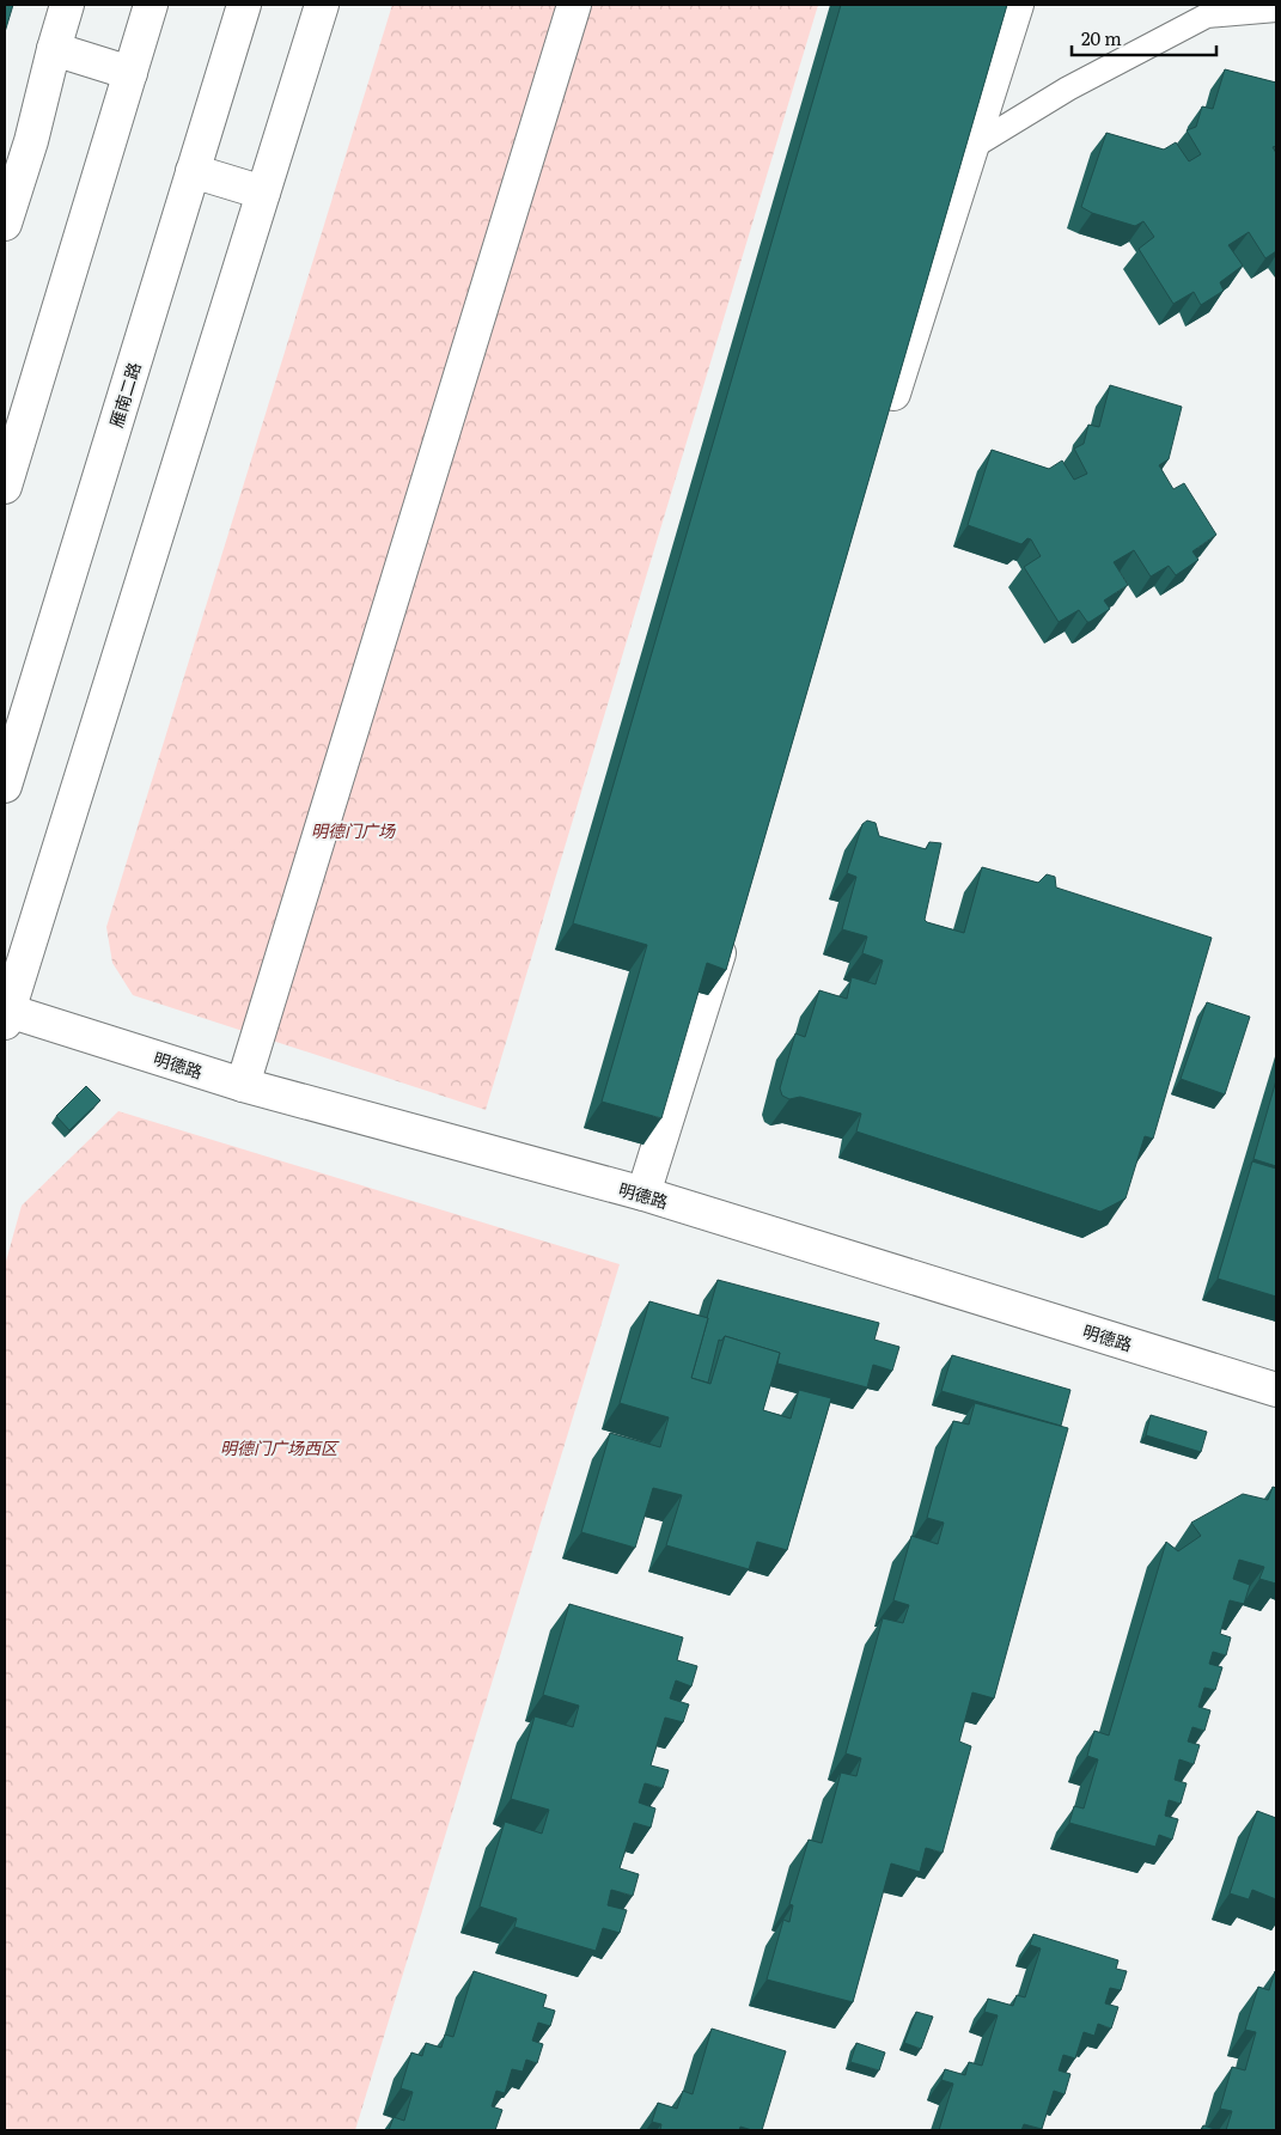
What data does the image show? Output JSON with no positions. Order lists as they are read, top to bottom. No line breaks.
{"streets":{"street":["雁南二路","明德路"]},"parks":["明德门广场","明德门广场西区"],"scale_bar":"20 m"}
